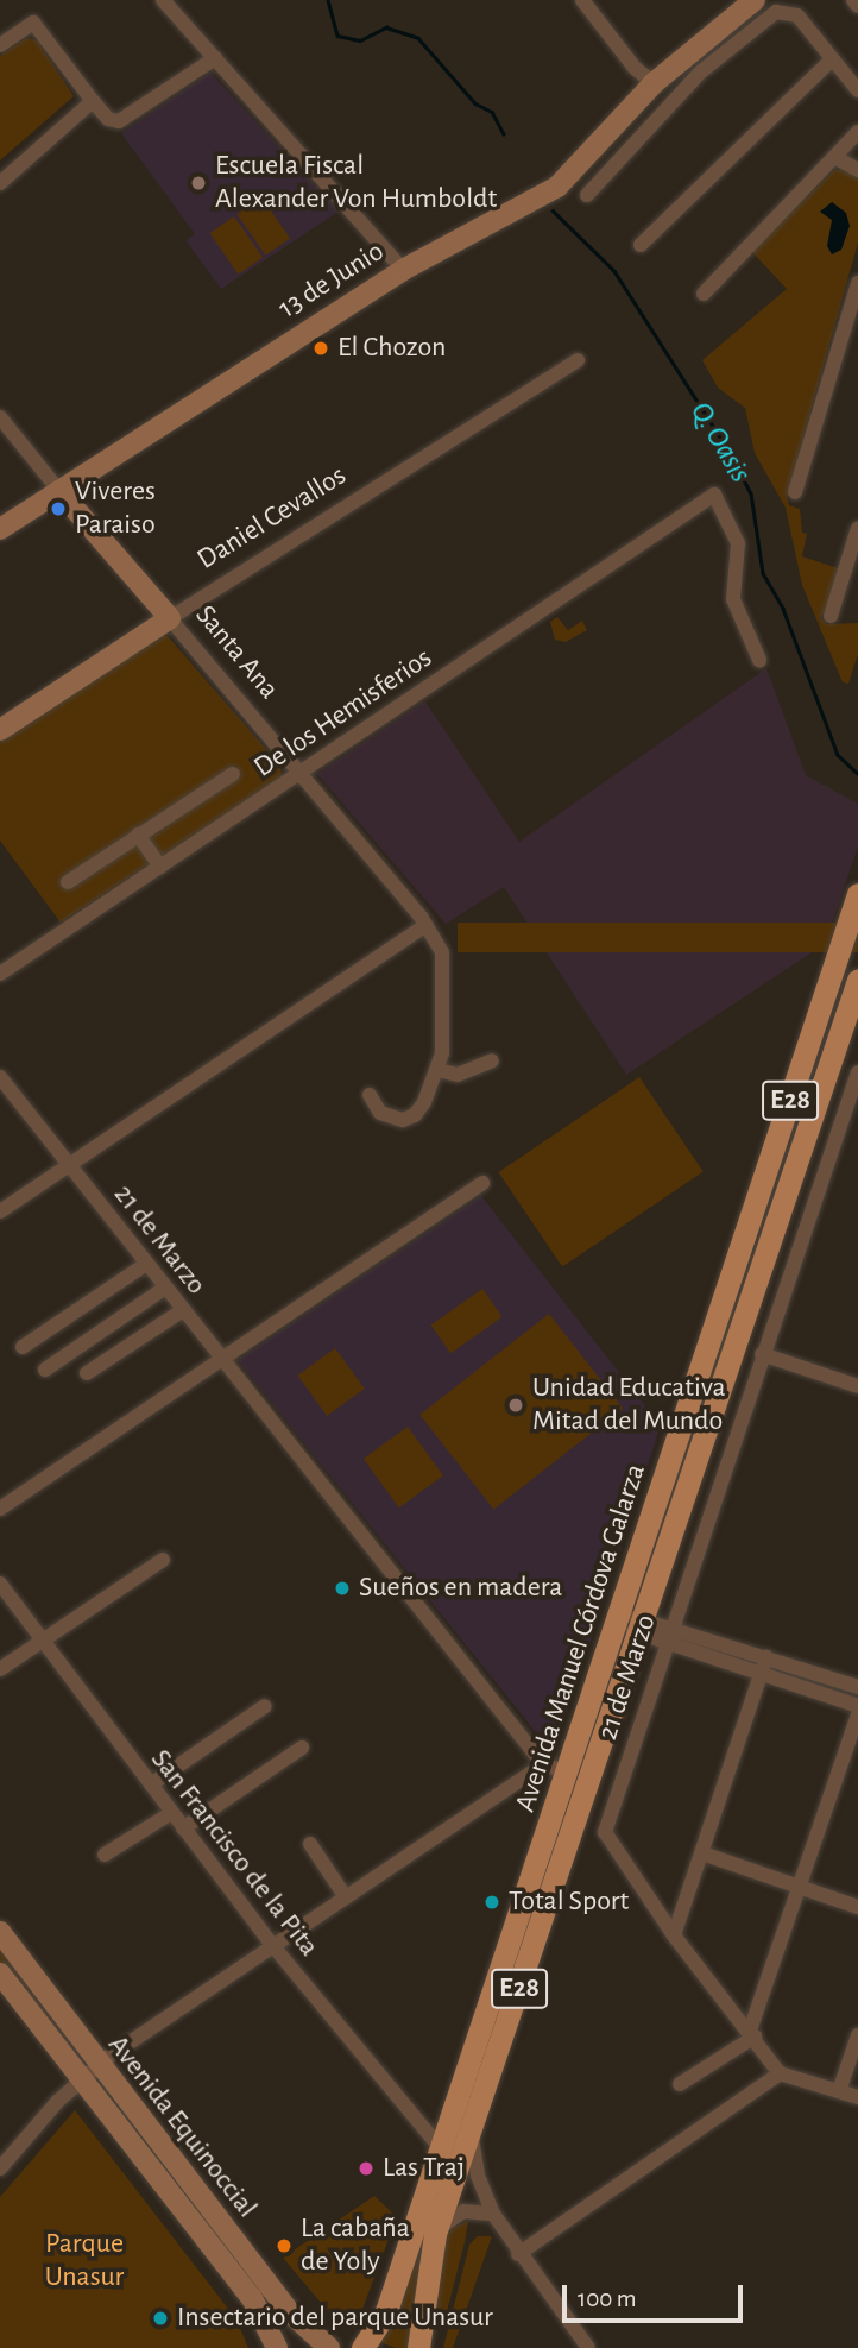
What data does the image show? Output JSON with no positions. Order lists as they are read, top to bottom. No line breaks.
{"streets":{"main road":["13 de Junio","Daniel Cevallos","Santa Ana","E28","Avenida Manuel Córdova Galarza","Avenida Equinoccial"],"street":["De los Hemisferios","21 de Marzo","San Francisco de la Pita"]},"crossings":[["13 de Junio","Santa Ana"],["Daniel Cevallos","Santa Ana"],["Santa Ana","De los Hemisferios"],["Avenida Manuel Córdova Galarza","San Francisco de la Pita"]],"water":["Q. Oasis"],"parks":["Parque Unasur"],"places":["Escuela Fiscal Alexander Von Humboldt","El Chozon","Viveres Paraiso","Unidad Educativa Mitad del Mundo","Sueños en madera","Total Sport","Las Traj","La cabaña de Yoly","Insectario del parque Unasur"],"scale_bar":"100 m"}
